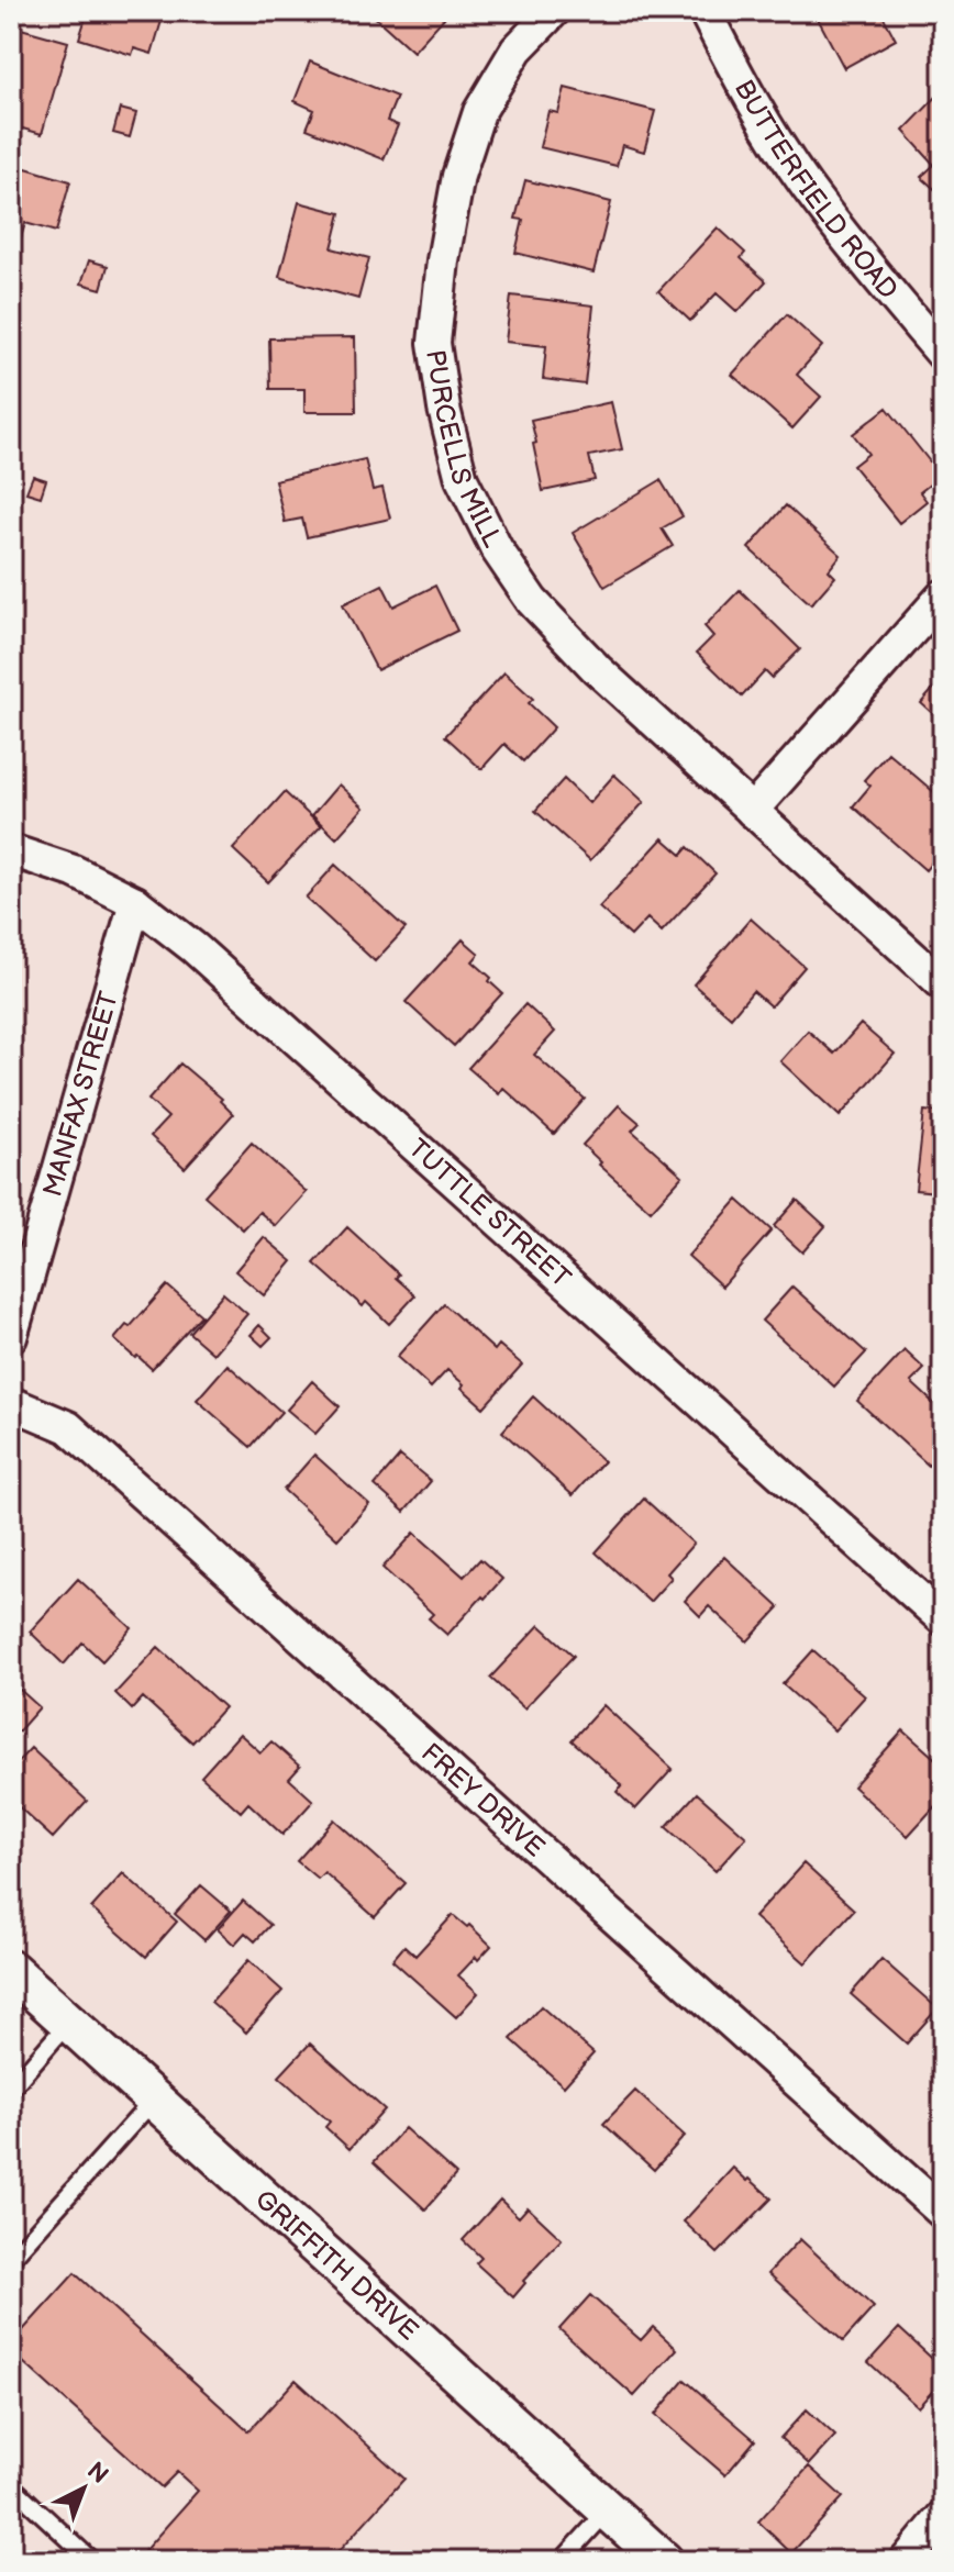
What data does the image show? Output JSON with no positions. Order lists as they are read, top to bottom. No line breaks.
{"streets":{"street":["BUTTERFIELD ROAD","PURCELLS MILL","MANFAX STREET","TUTTLE STREET","FREY DRIVE","GRIFFITH DRIVE"]},"crossings":[["MANFAX STREET","TUTTLE STREET"]],"north":"top right"}
